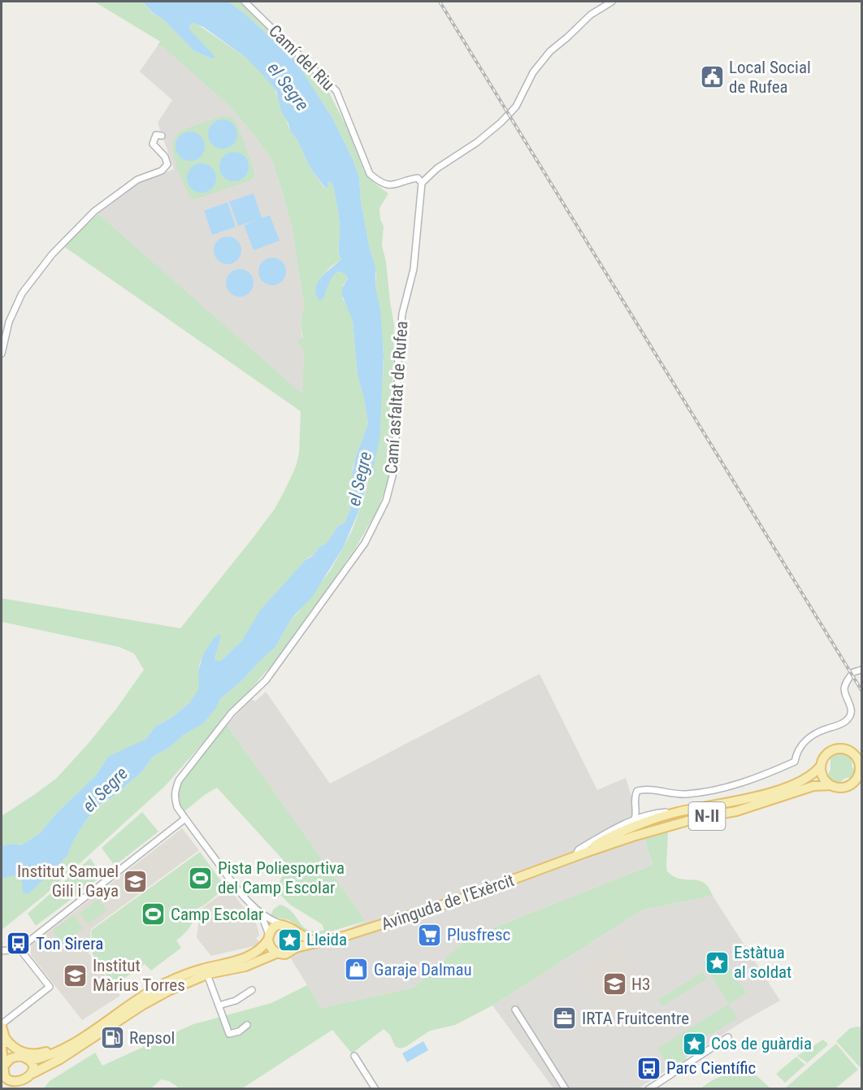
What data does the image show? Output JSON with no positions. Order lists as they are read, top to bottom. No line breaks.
{"streets":{"main road":["N-II","Avinguda de l'Exèrcit"],"street":["Camí del Riu","Camí asfaltat de Rufea"]},"crossings":[["Camí del Riu","Camí asfaltat de Rufea"],["N-II","Avinguda de l'Exèrcit"]],"water":["el Segre"],"places":{"public building":["Local Social de Rufea"],"sports":["Pista Poliesportiva del Camp Escolar","Camp Escolar"],"school or university":["Institut Samuel Gili i Gaya","Institut Màrius Torres","H3"],"supermarket":["Plusfresc"],"place":["Lleida","Estàtua al soldat","Cos de guàrdia"],"bus stop":["Ton Sirera","Parc Científic"],"shop":["Garaje Dalmau"],"office":["IRTA Fruitcentre"],"fuel station":["Repsol"]}}
